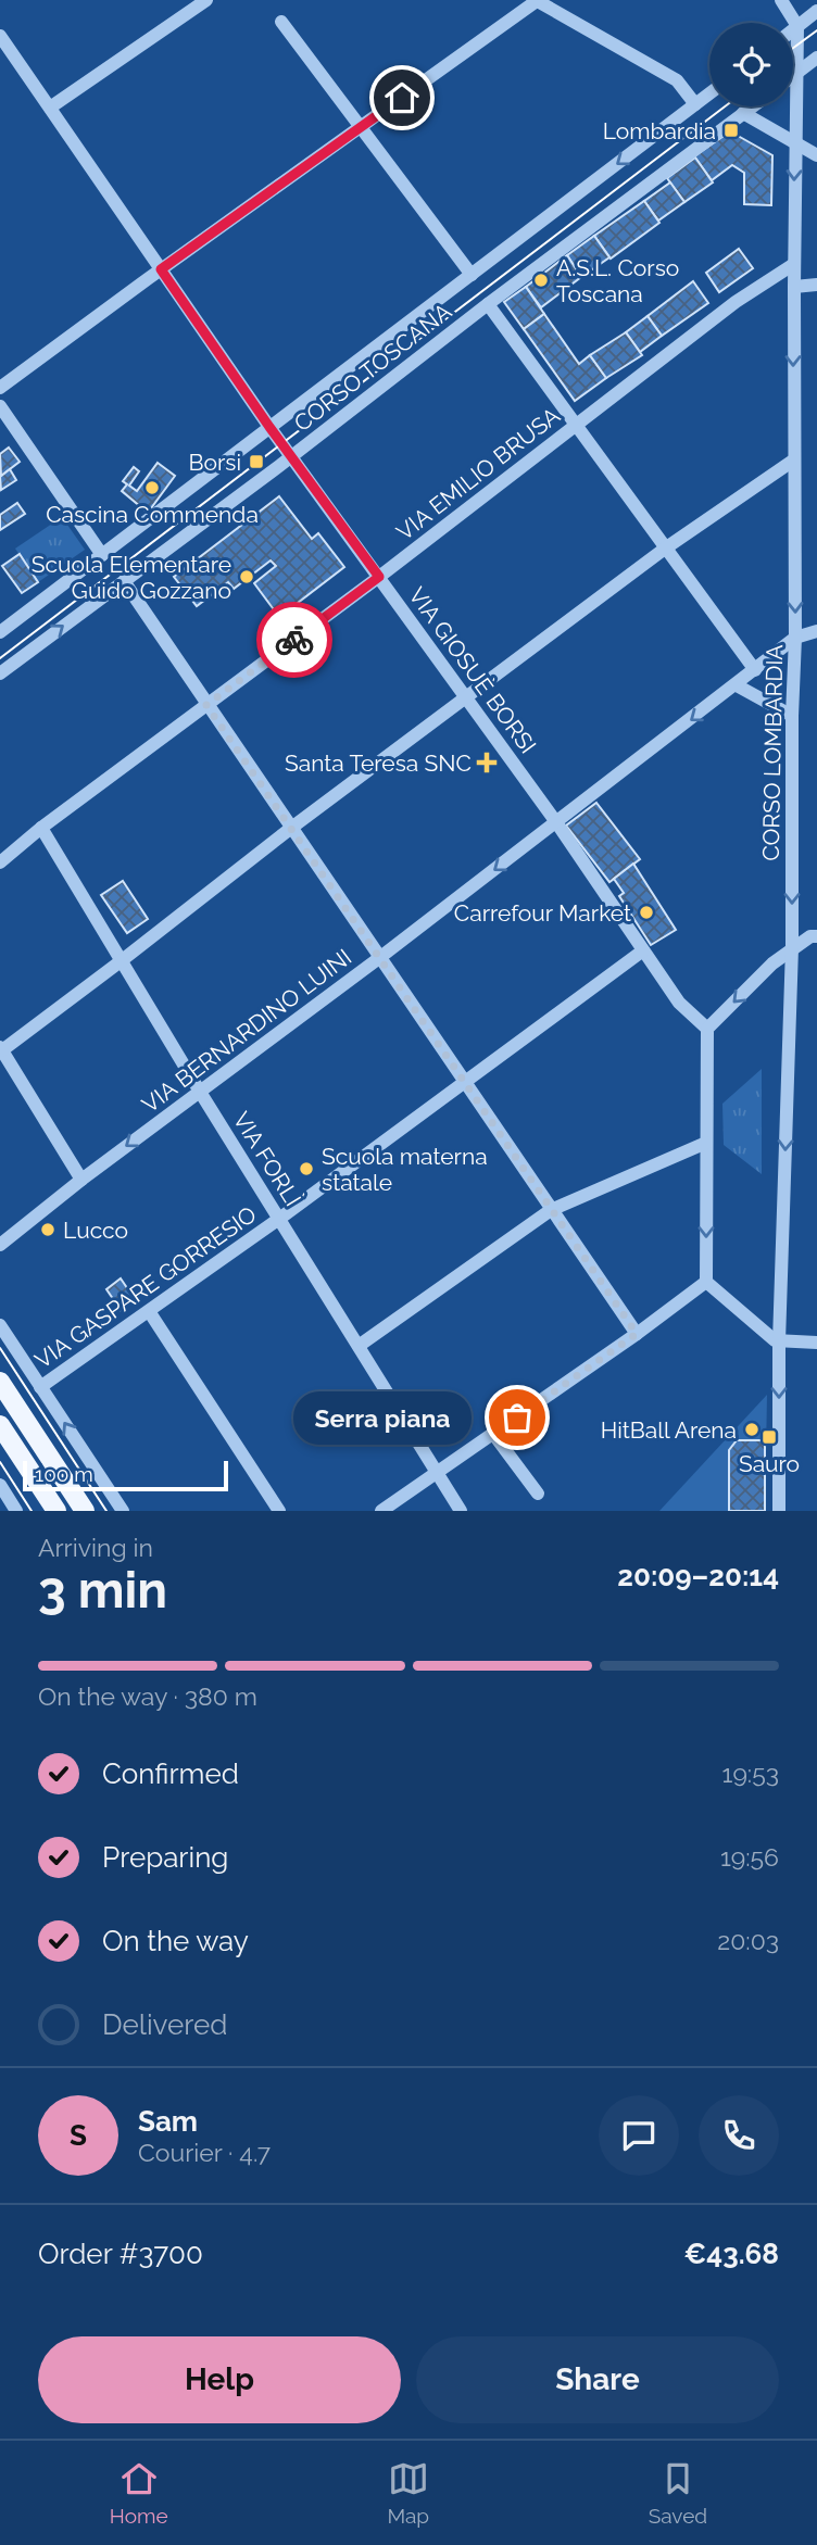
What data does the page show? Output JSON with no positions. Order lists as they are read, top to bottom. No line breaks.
{"streets":{"street":["CORSO TOSCANA","VIA EMILIO BRUSA","VIA GIOSUÈ BORSI","CORSO LOMBARDIA","VIA BERNARDINO LUINI","VIA FORLÌ","VIA GASPARE GORRESIO"]},"crossings":[["CORSO TOSCANA","VIA GIOSUÈ BORSI"],["VIA EMILIO BRUSA","VIA GIOSUÈ BORSI"],["VIA EMILIO BRUSA","CORSO LOMBARDIA"],["VIA EMILIO BRUSA","VIA FORLÌ"],["VIA GIOSUÈ BORSI","VIA BERNARDINO LUINI"],["VIA GIOSUÈ BORSI","VIA GASPARE GORRESIO"],["CORSO LOMBARDIA","VIA BERNARDINO LUINI"],["VIA BERNARDINO LUINI","VIA FORLÌ"],["VIA FORLÌ","VIA GASPARE GORRESIO"]],"one_way":["CORSO LOMBARDIA","VIA BERNARDINO LUINI"],"places":{"transit":["Lombardia","Borsi","Sauro"],"other":["A.S.L. Corso Toscana","Cascina Commenda","Scuola Elementare Guido Gozzano","Carrefour Market","Scuola materna statale","Lucco","Serra piana","HitBall Arena"],"health":["Santa Teresa SNC"]},"scale_bar":"100 m","page":{"bubble":"Serra piana","scale":"100 m","heading":["3 min","Arriving in","20:09–20:14"],"panel":["Sam","Courier · 4.7","Order #3700","€43.68"],"bar":"On the way · 380 m","list":[["Confirmed","19:53"],["Preparing","19:56"],["On the way","20:03"],"Delivered"],"round":"S","buttons":["Help","Share"],"tabs":["Home","Map","Saved"]}}
